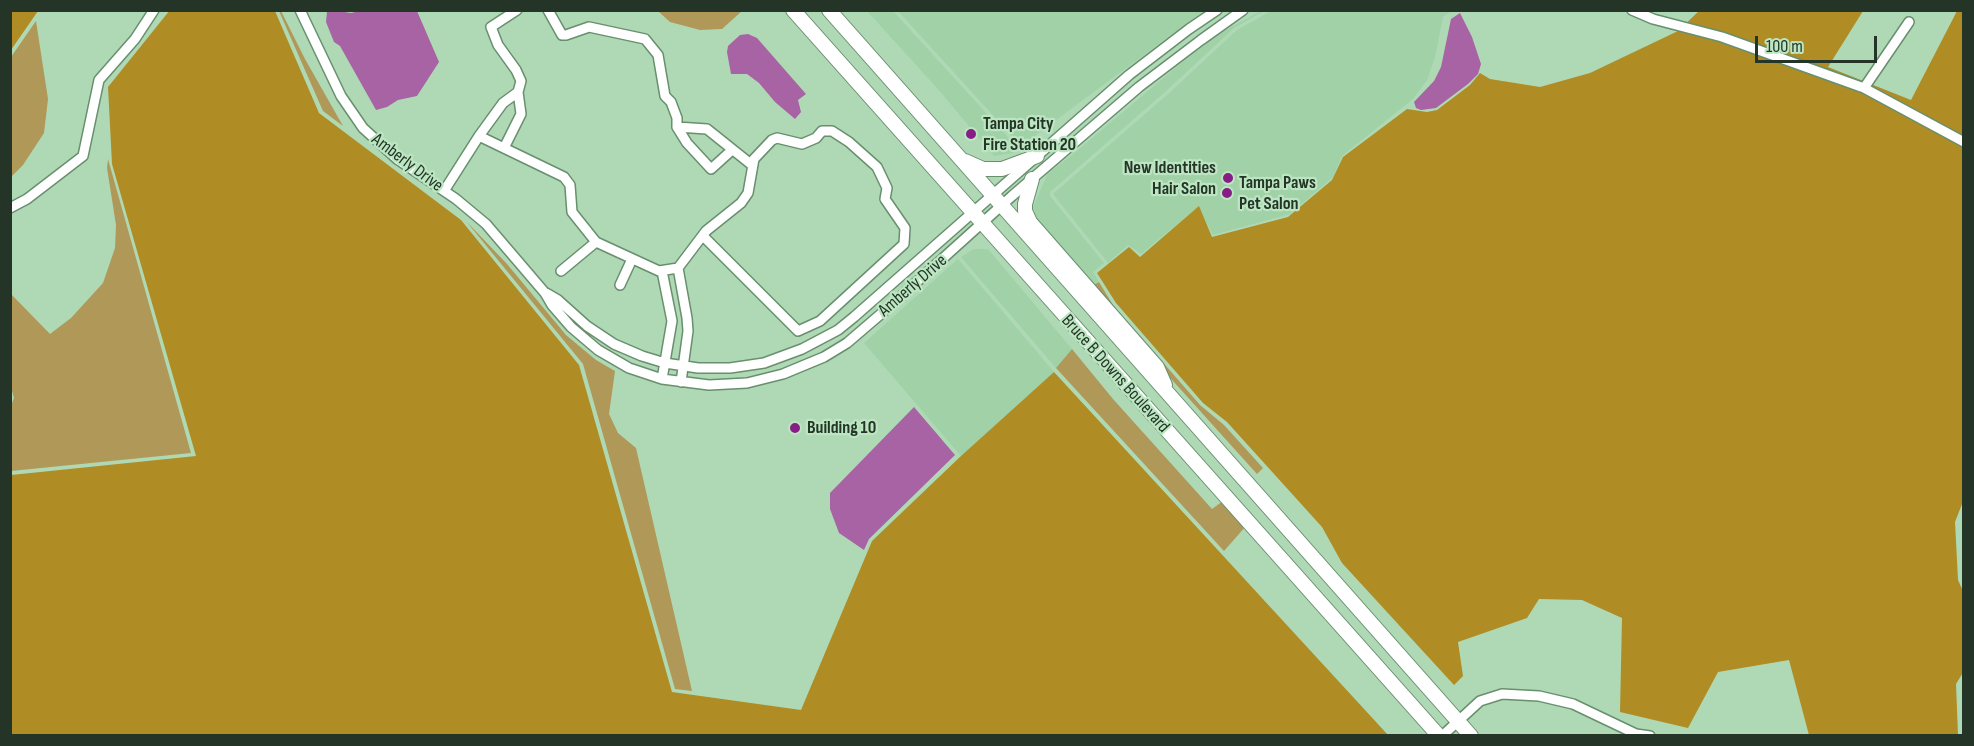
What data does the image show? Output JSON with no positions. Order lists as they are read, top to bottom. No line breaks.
{"streets":{"main road":["Bruce B Downs Boulevard"],"street":["Amberly Drive"]},"crossings":[["Amberly Drive","Bruce B Downs Boulevard"]],"places":["Tampa City Fire Station 20","New Identities Hair Salon","Tampa Paws Pet Salon","Building 10"],"scale_bar":"100 m"}
